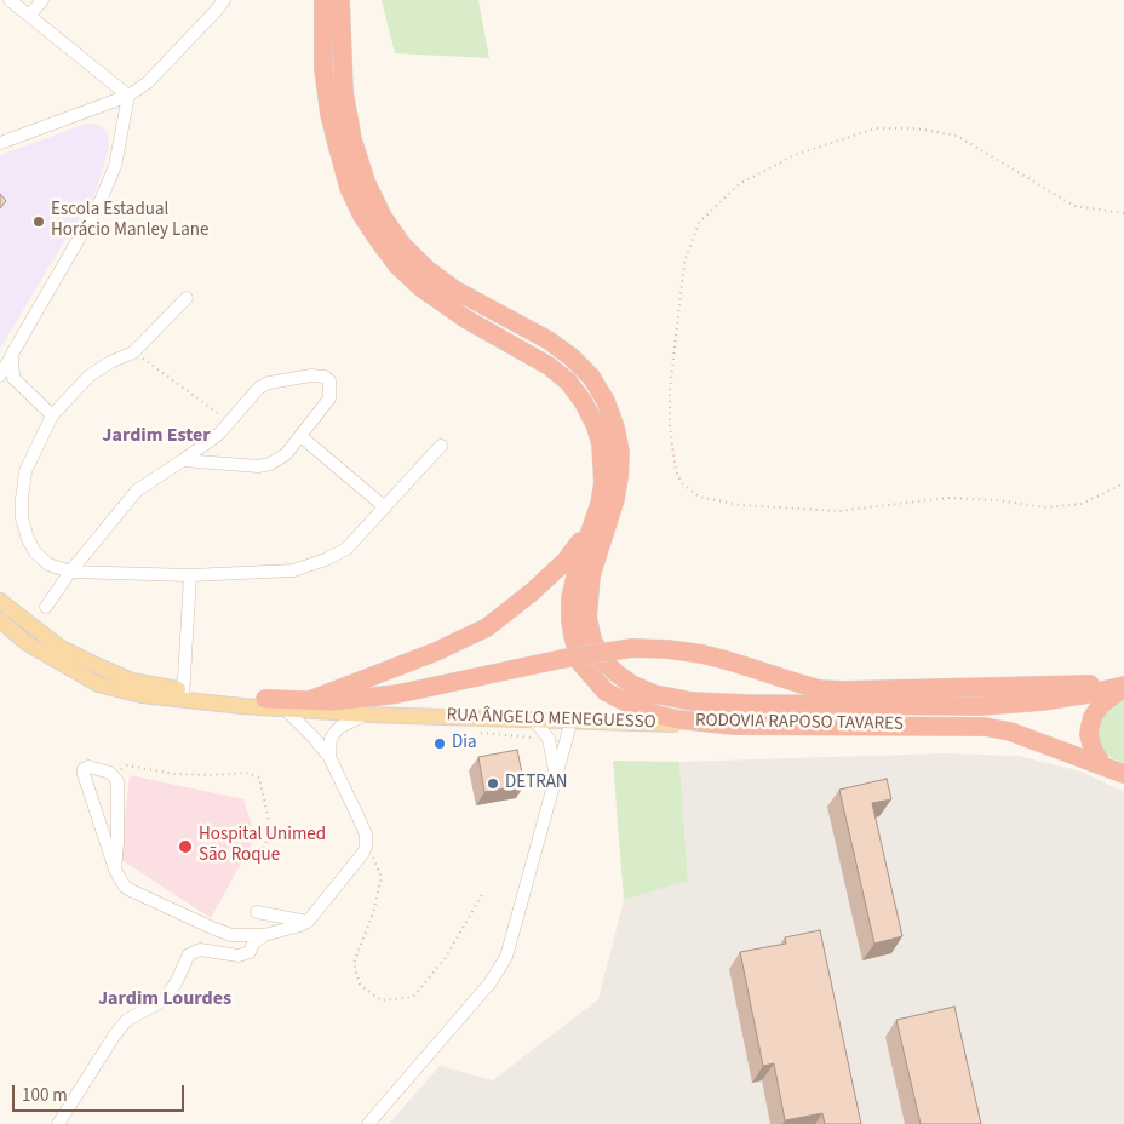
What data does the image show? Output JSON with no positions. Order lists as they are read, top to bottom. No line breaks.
{"streets":{"highway":["RODOVIA RAPOSO TAVARES"],"main road":["RUA ÂNGELO MENEGUESSO"]},"crossings":[["RUA ÂNGELO MENEGUESSO","RODOVIA RAPOSO TAVARES"]],"districts":["Jardim Ester","Jardim Lourdes"],"places":["Escola Estadual Horácio Manley Lane","Dia","DETRAN","Hospital Unimed São Roque"],"scale_bar":"100 m"}
